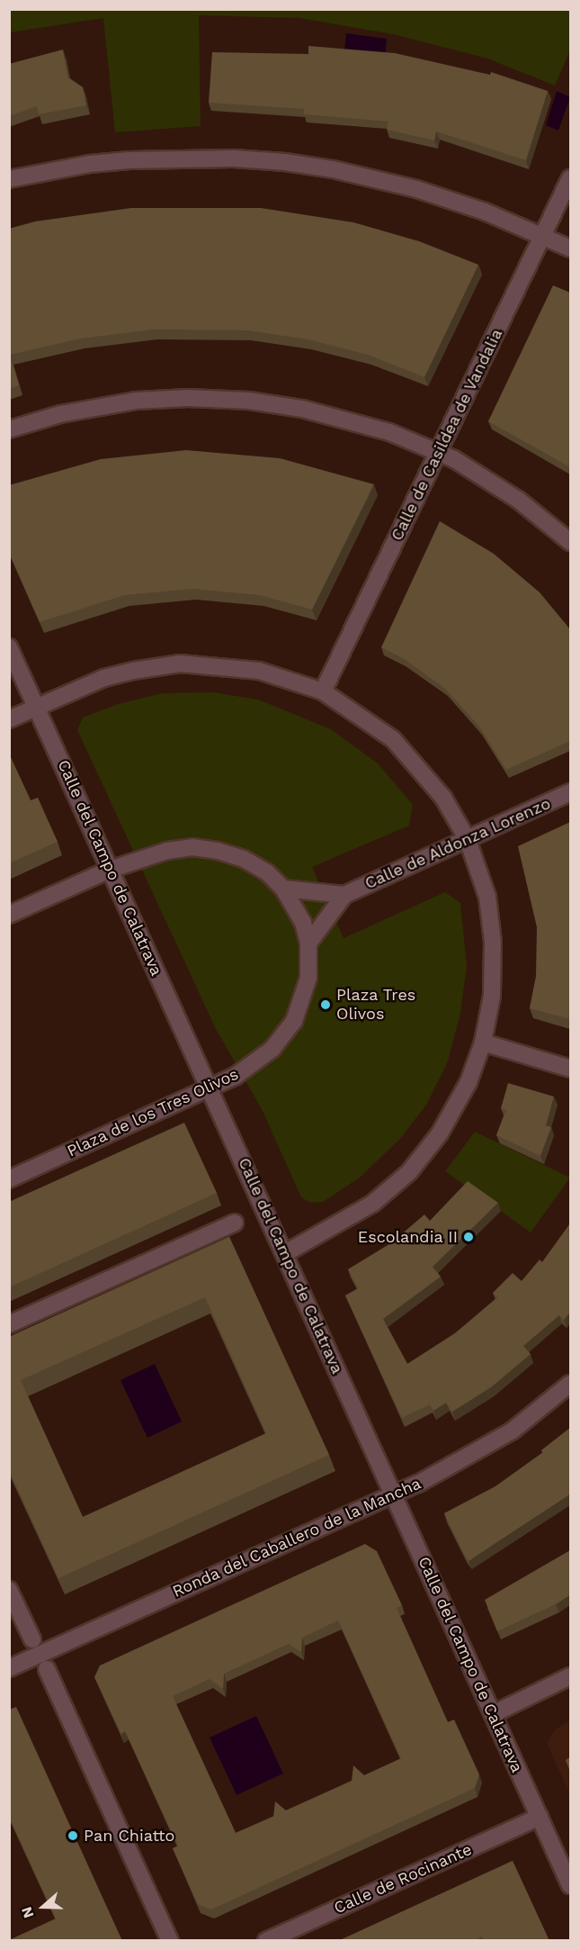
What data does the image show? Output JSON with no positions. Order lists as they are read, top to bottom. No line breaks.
{"streets":{"street":["Calle de Casildea de Vandalia","Calle de Aldonza Lorenzo","Calle del Campo de Calatrava","Plaza de los Tres Olivos","Ronda del Caballero de la Mancha","Calle de Rocinante"]},"crossings":[["Calle de Aldonza Lorenzo","Plaza de los Tres Olivos"],["Calle del Campo de Calatrava","Plaza de los Tres Olivos"],["Calle del Campo de Calatrava","Ronda del Caballero de la Mancha"],["Calle del Campo de Calatrava","Calle de Rocinante"]],"places":["Plaza Tres Olivos","Escolandia II","Pan Chiatto"],"north":"left"}
